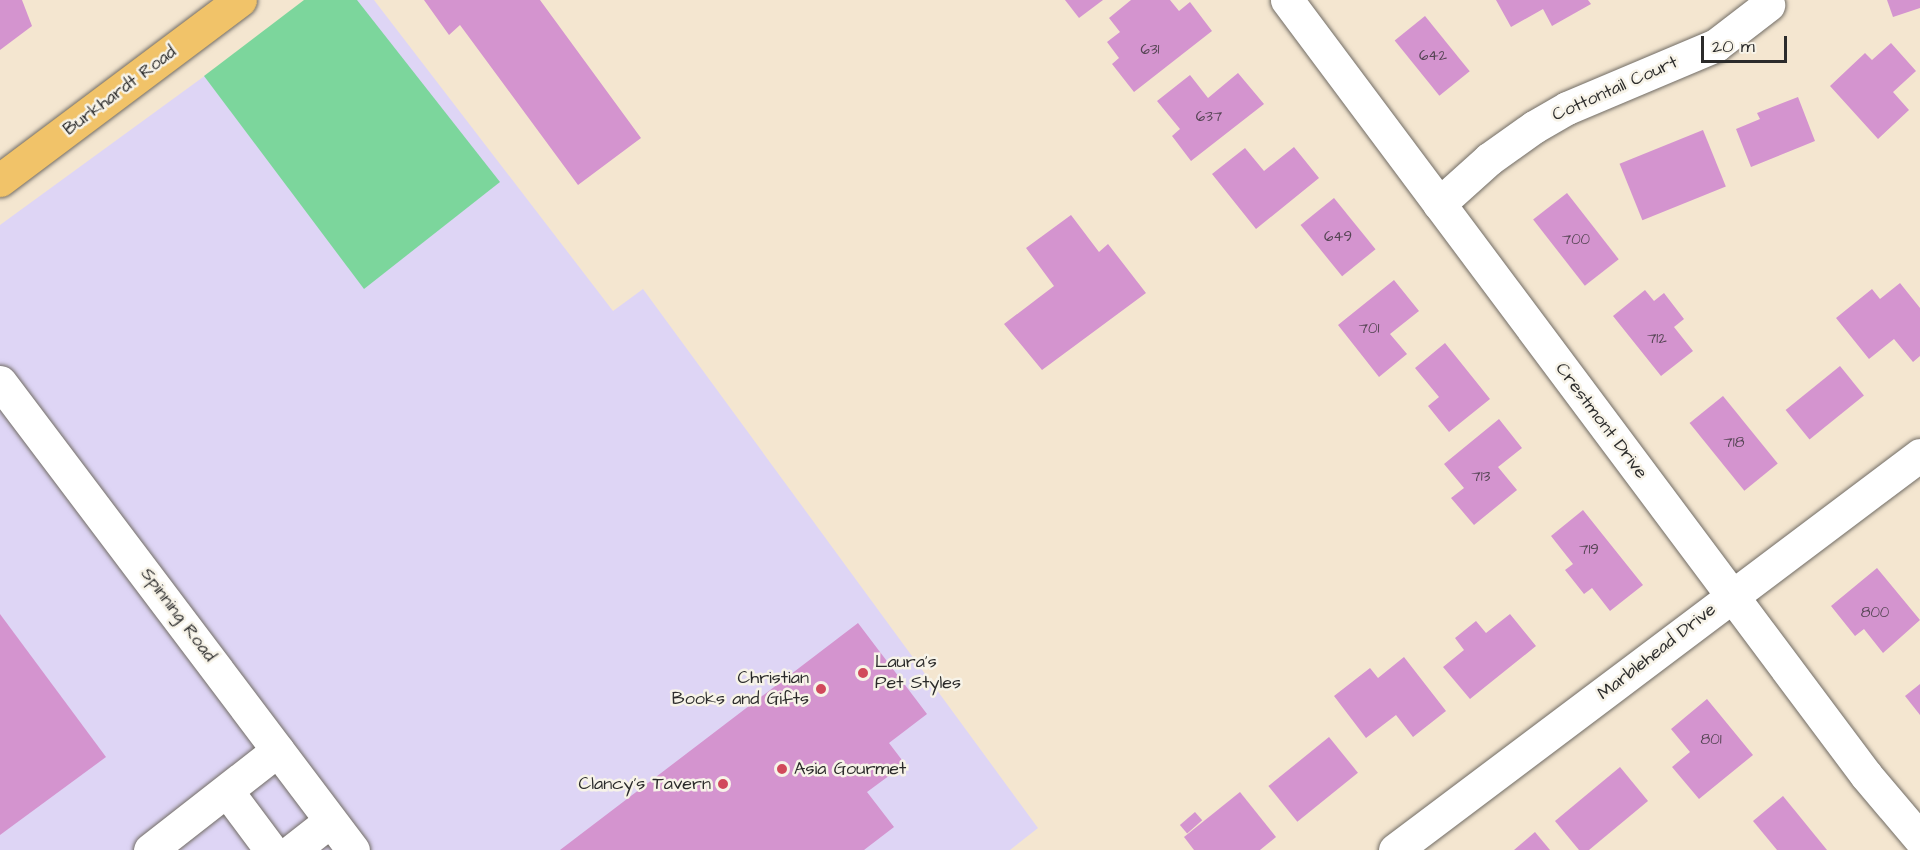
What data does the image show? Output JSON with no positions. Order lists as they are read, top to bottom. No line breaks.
{"streets":{"main road":["Burkhardt Road"],"street":["Cottontail Court","Crestmont Drive","Spinning Road","Marblehead Drive"]},"crossings":[["Cottontail Court","Crestmont Drive"],["Crestmont Drive","Marblehead Drive"]],"places":["Laura's Pet Styles","Christian Books and Gifts","Asia Gourmet","Clancy's Tavern"],"house_numbers":["631","642","637","649","700","701","712","718","713","719","800","801"],"scale_bar":"20 m"}
